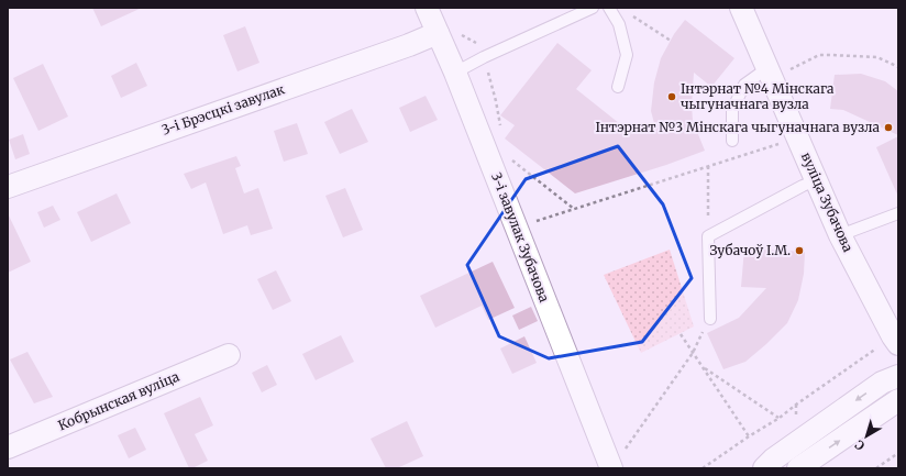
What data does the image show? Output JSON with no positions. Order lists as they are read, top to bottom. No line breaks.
{"streets":{"street":["3-і Брэсцкі завулак","вуліца Зубачова","3-і завулак Зубачова","Кобрынская вуліца"]},"crossings":[["3-і Брэсцкі завулак","3-і завулак Зубачова"]],"places":["Інтэрнат №4 Мінскага чыгуначнага вузла","Інтэрнат №3 Мінскага чыгуначнага вузла","Зубачоў І.М."],"north":"bottom left"}
